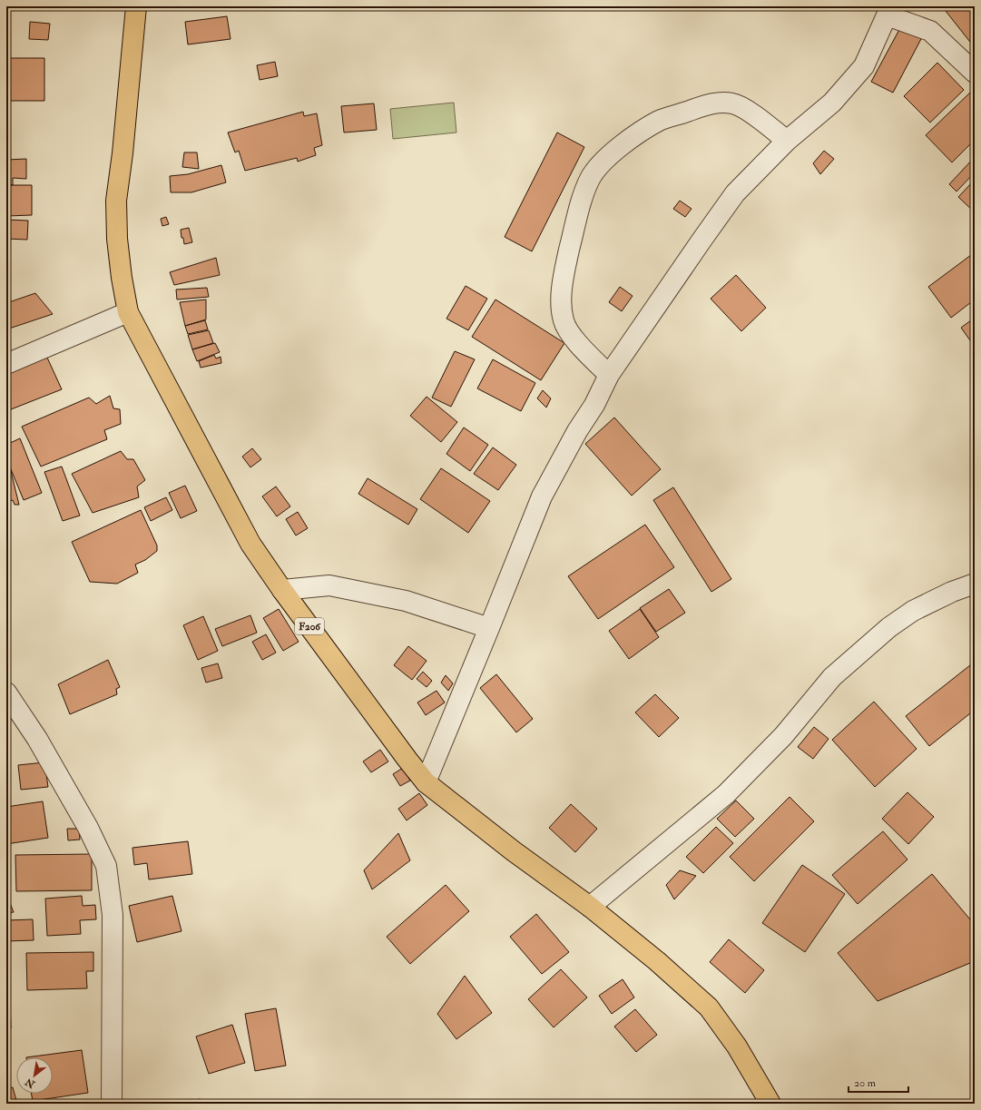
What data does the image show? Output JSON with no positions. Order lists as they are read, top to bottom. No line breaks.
{"streets":{"main road":["F206"]},"scale_bar":"20 m","north":"bottom left"}
